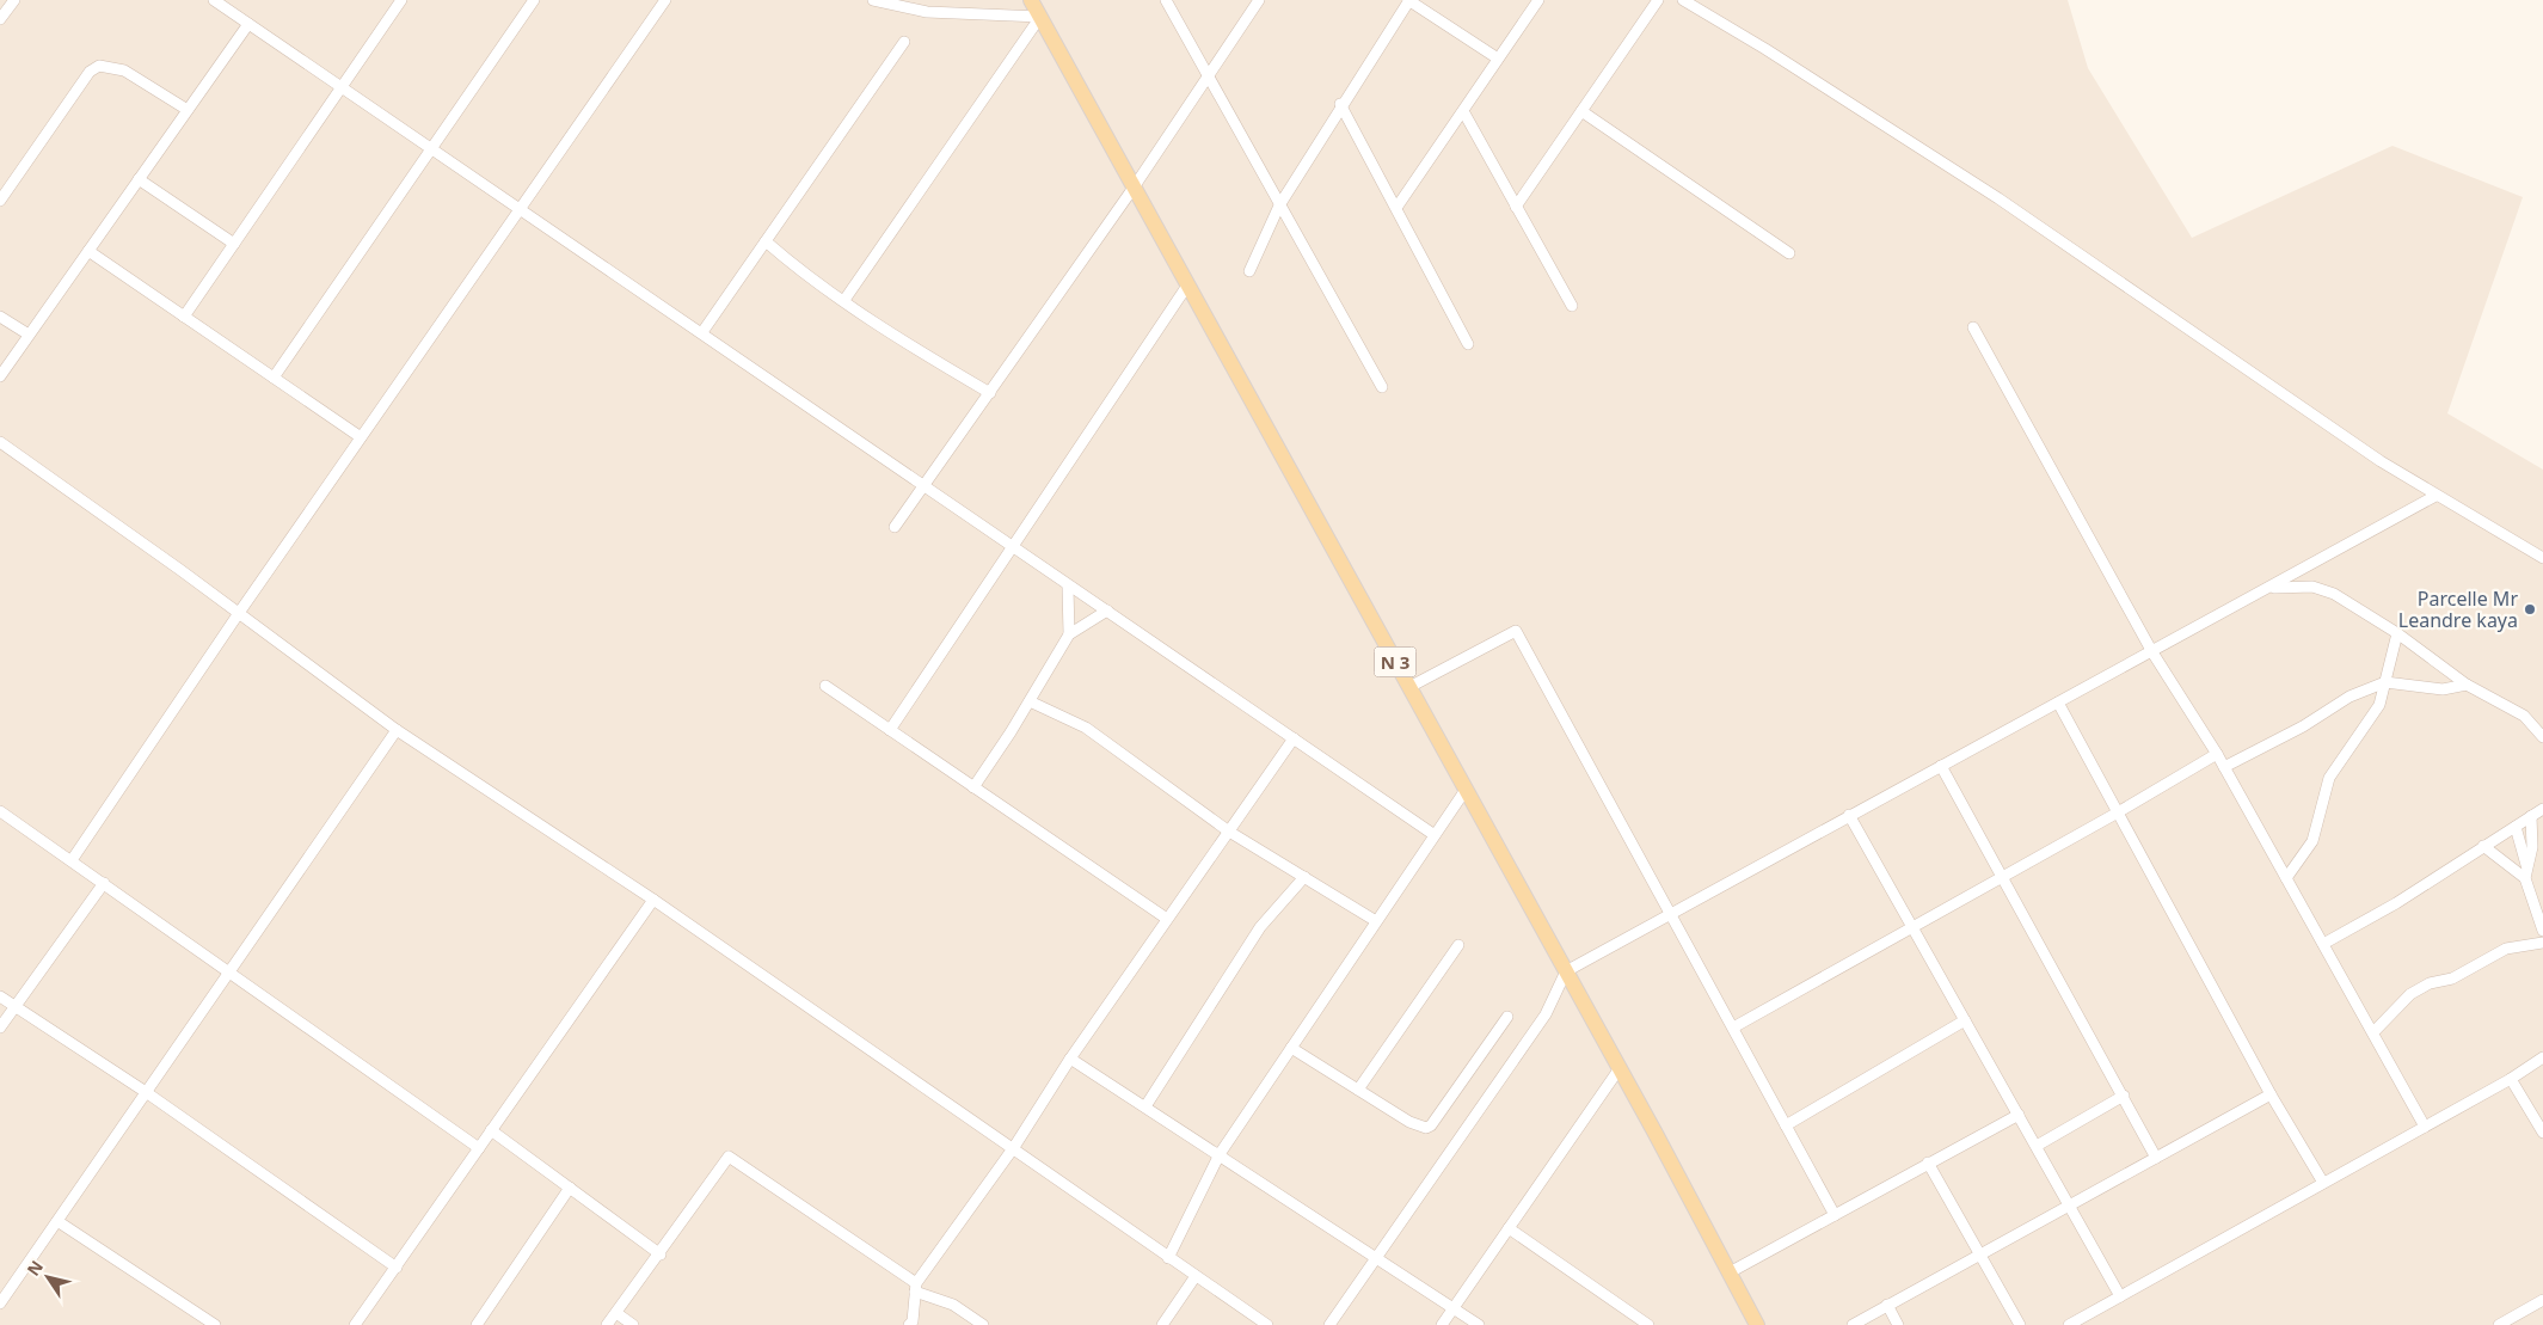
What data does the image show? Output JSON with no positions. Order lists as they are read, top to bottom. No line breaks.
{"streets":{"main road":["N 3"]},"places":["Parcelle Mr Leandre kaya"],"north":"top left"}
